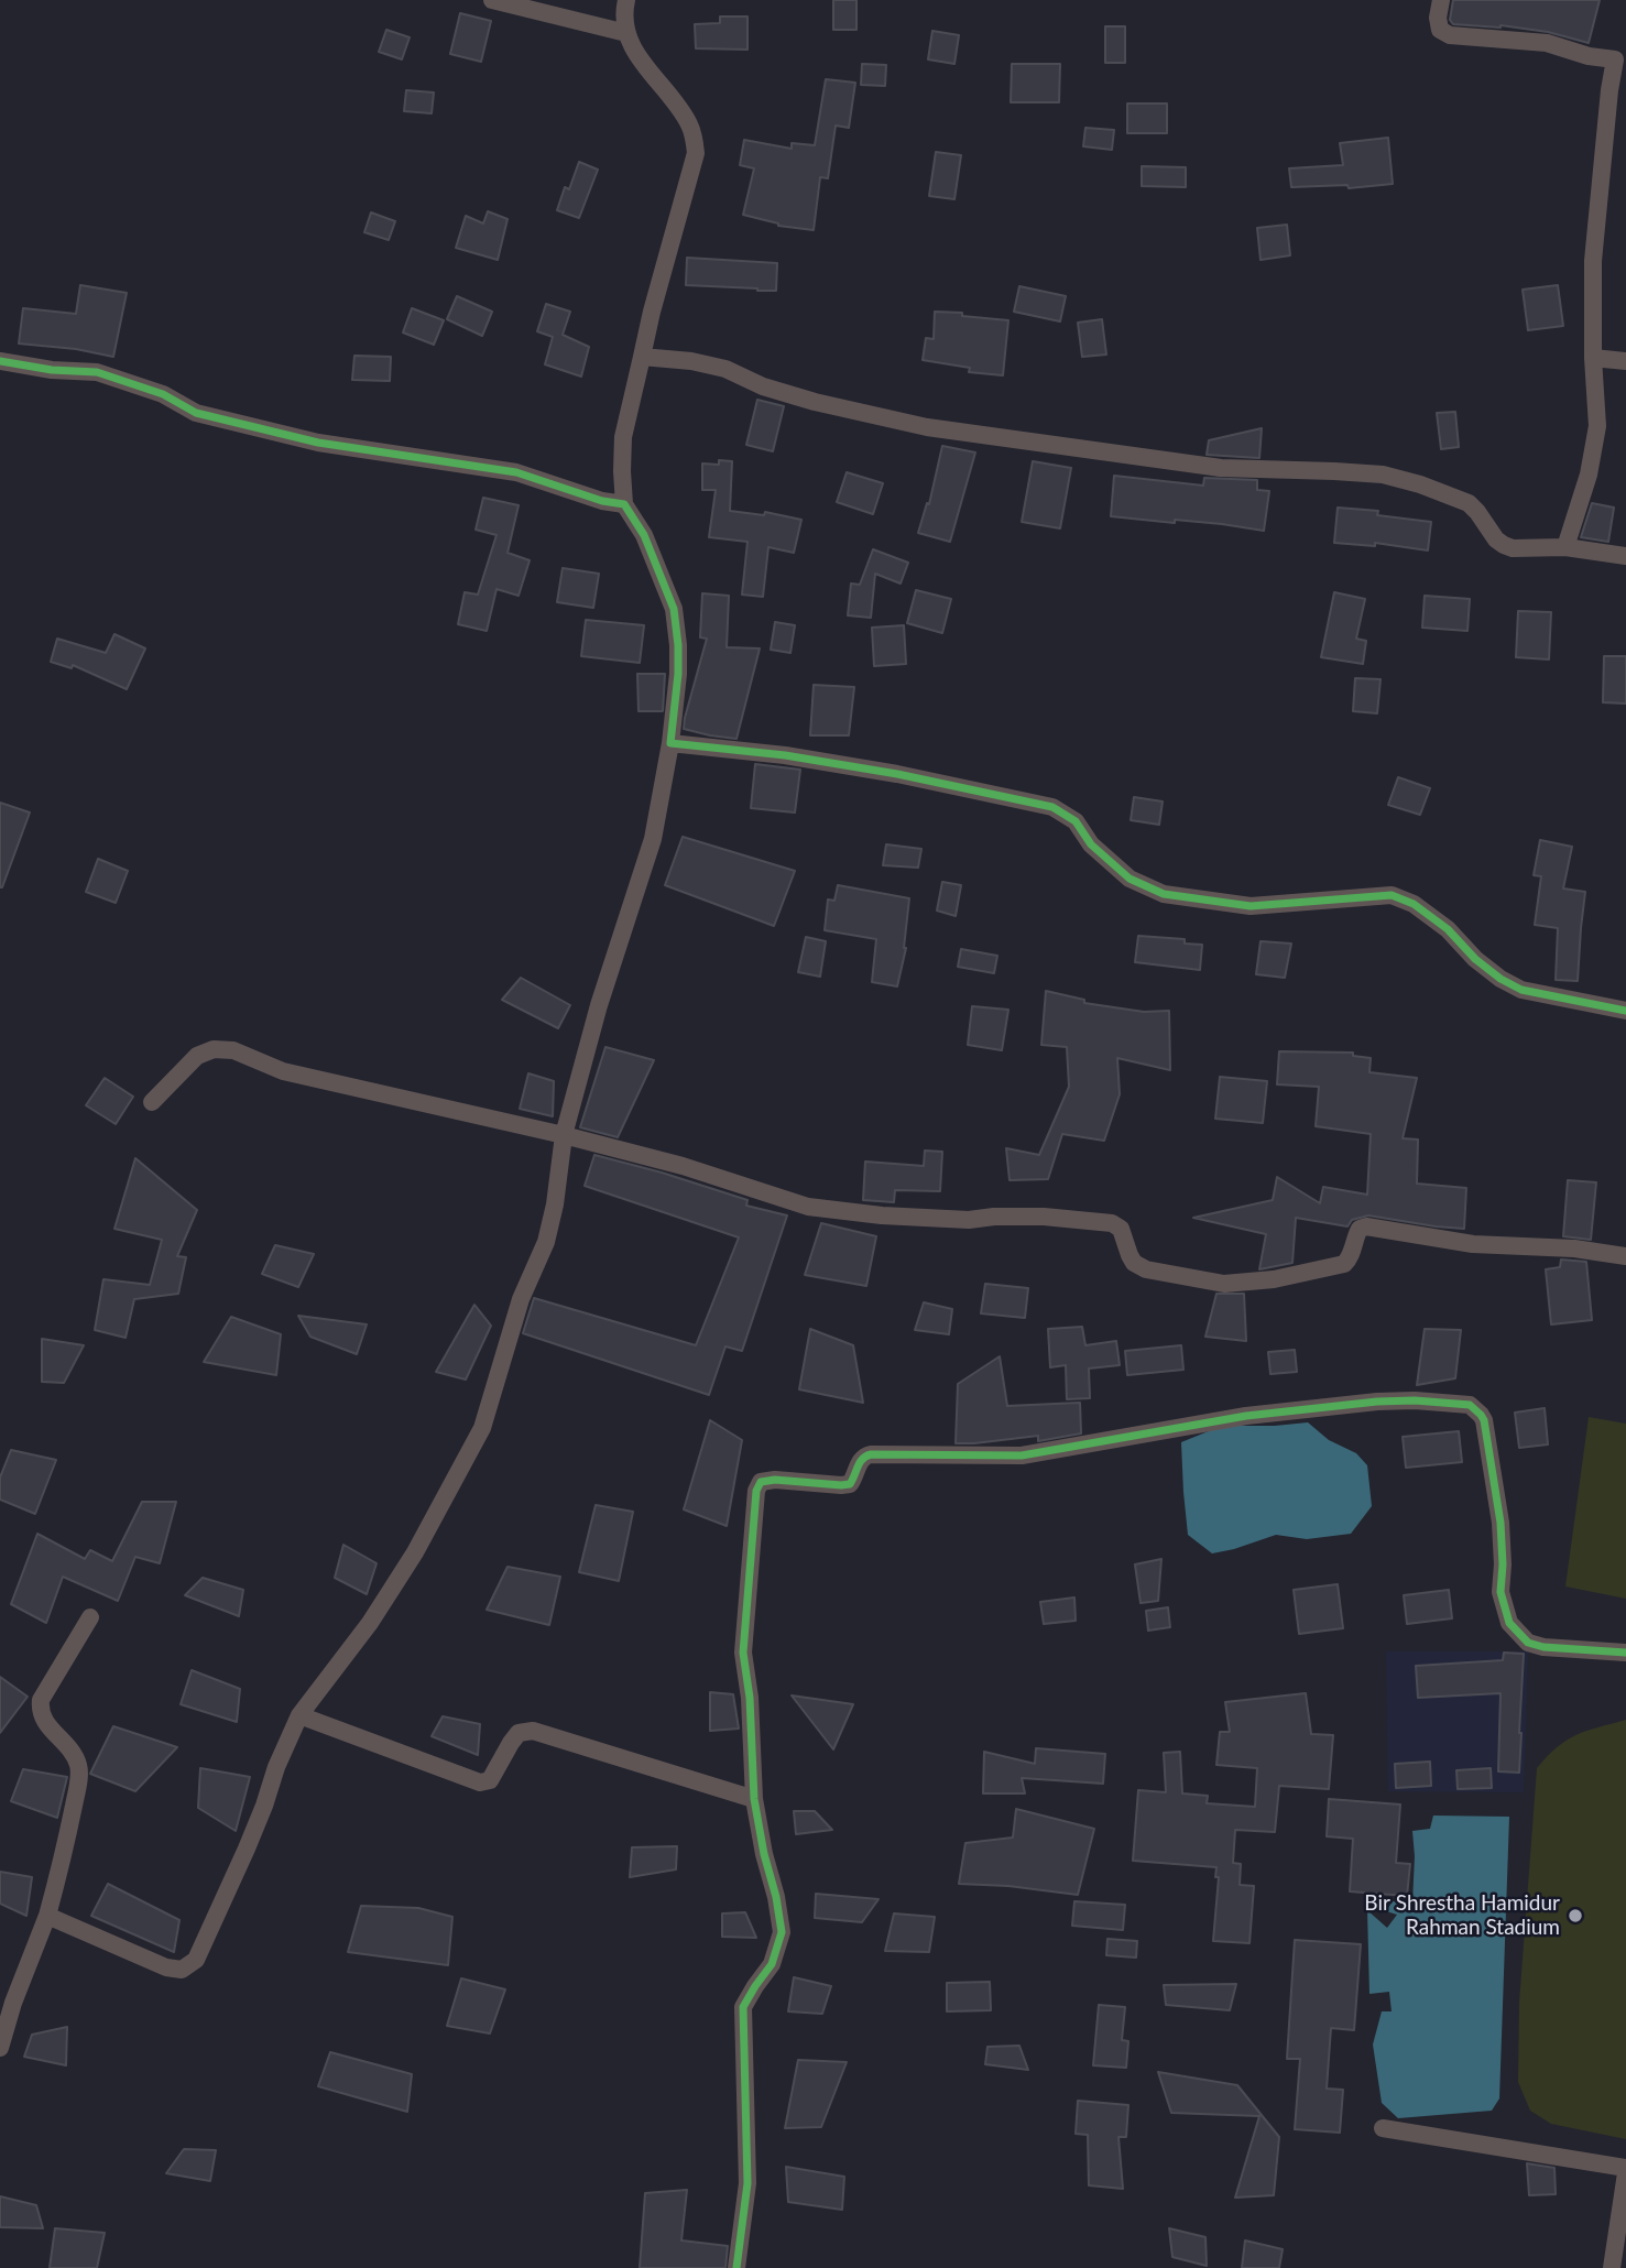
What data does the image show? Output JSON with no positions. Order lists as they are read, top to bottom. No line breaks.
{"places":["Bir Shrestha Hamidur Rahman Stadium"]}
